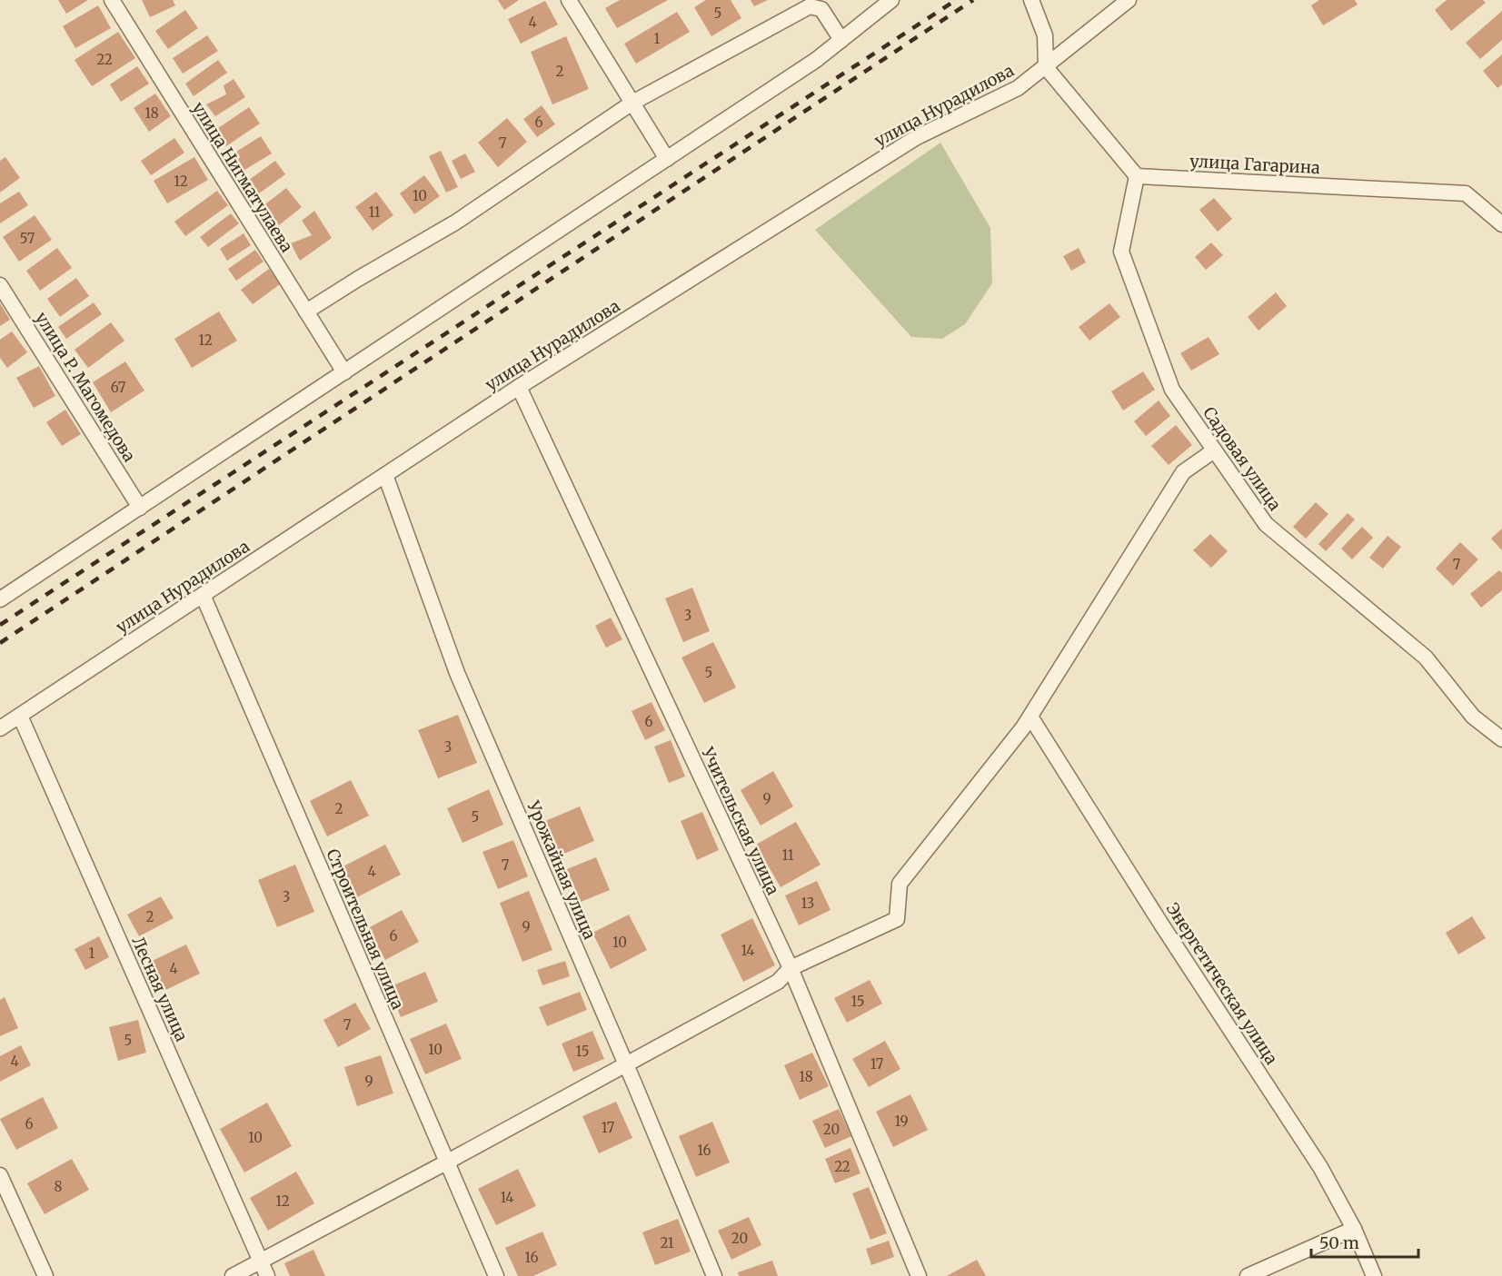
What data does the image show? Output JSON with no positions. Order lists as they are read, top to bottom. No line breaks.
{"streets":{"street":["улица Нурадилова","улица Гагарина","улица Нигматулаева","улица Р. Магомедова","Садовая улица","Учительская улица","Урожайная улица","Строительная улица","Энергетическая улица","Лесная улица"]},"crossings":[["улица Нурадилова","Учительская улица"],["улица Нурадилова","Урожайная улица"],["улица Нурадилова","Строительная улица"],["улица Нурадилова","Лесная улица"],["улица Гагарина","Садовая улица"]],"house_numbers":["5","4","1","22","2","18","6","7","12","10","11","57","12","67","7","3","5","6","3","9","2","5","11","7","4","3","13","2","9","6","10","14","1","4","15","7","5","10","15","4","17","18","9","19","6","17","20","10","16","22","8","14","12","20","21","16"],"scale_bar":"50 m"}
